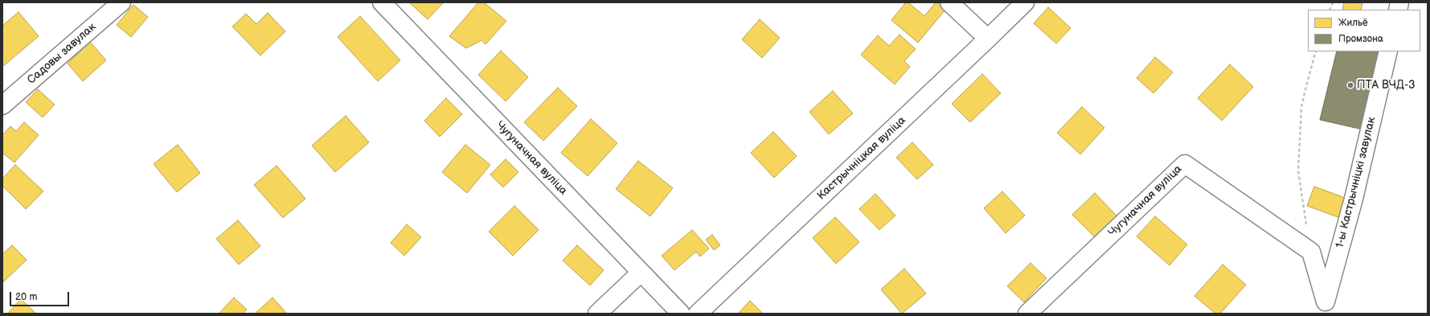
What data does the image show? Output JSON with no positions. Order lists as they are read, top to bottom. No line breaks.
{"streets":{"street":["Садовы завулак","Чугуначная вуліца","Кастрычніцкая вуліца","1-ы Кастрычніцкі завулак"]},"places":["ПТА ВЧД-3"],"legend":["Жильё","Промзона"],"scale_bar":"20 m"}
